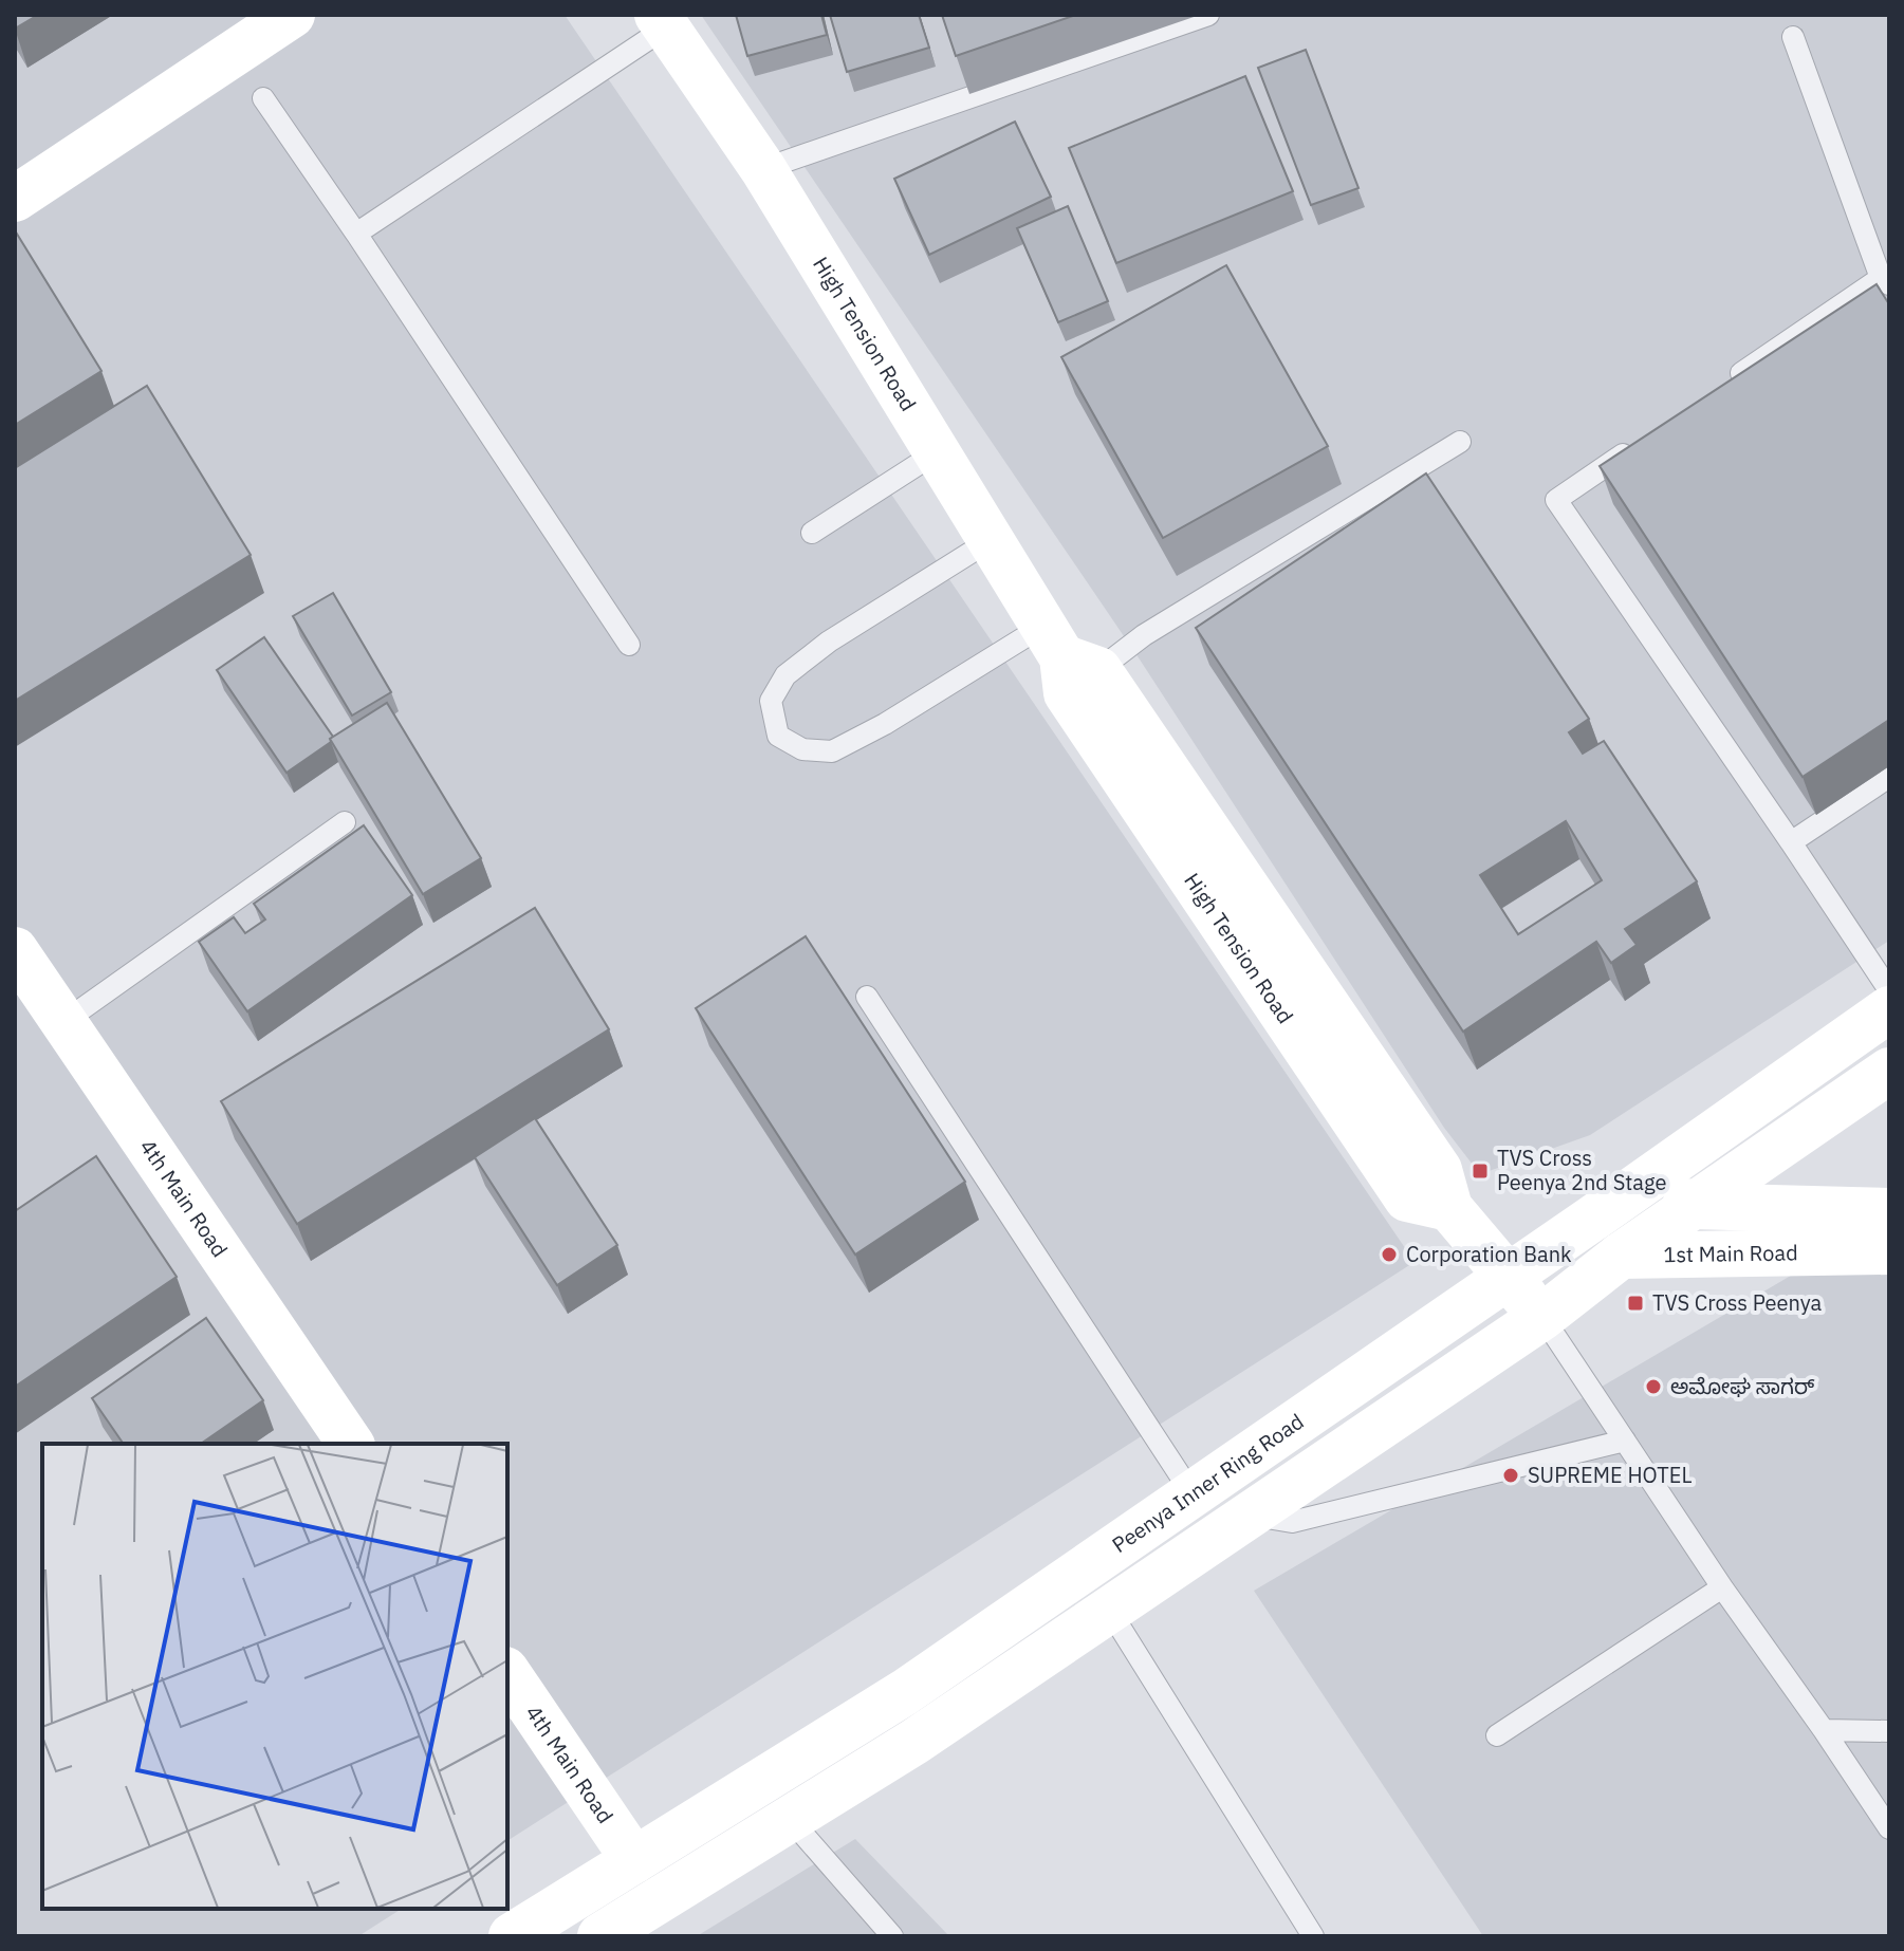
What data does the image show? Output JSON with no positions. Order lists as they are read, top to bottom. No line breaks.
{"streets":{"main road":["High Tension Road","4th Main Road","1st Main Road","Peenya Inner Ring Road"]},"crossings":[["High Tension Road","Peenya Inner Ring Road"],["4th Main Road","Peenya Inner Ring Road"]],"places":{"transit":["TVS Cross Peenya 2nd Stage","TVS Cross Peenya"],"other":["Corporation Bank","ಅಮೋಘ ಸಾಗರ್","SUPREME HOTEL"]}}
